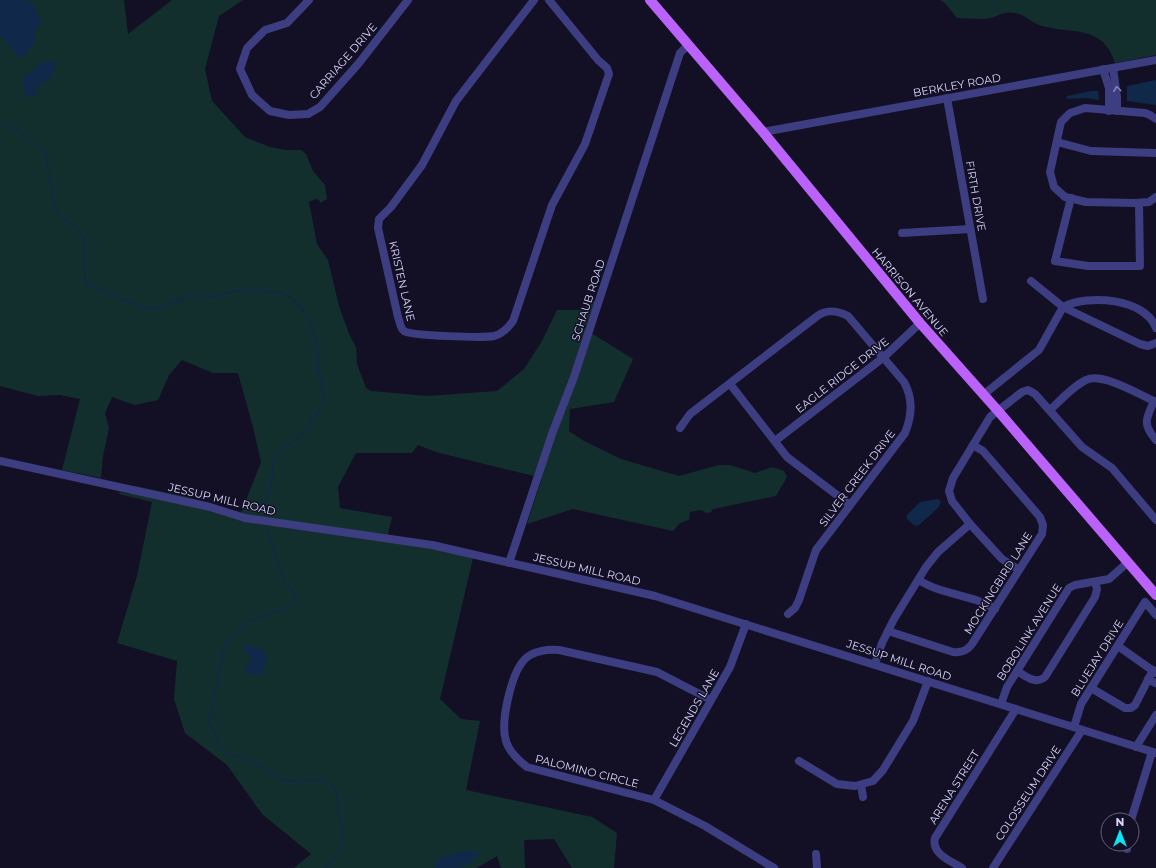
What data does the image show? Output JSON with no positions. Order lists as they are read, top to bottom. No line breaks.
{"streets":{"main road":["HARRISON AVENUE"],"street":["CARRIAGE DRIVE","BERKLEY ROAD","FIRTH DRIVE","KRISTEN LANE","SCHAUB ROAD","EAGLE RIDGE DRIVE","SILVER CREEK DRIVE","JESSUP MILL ROAD","MOCKINGBIRD LANE","BOBOLINK AVENUE","BLUEJAY DRIVE","LEGENDS LANE","PALOMINO CIRCLE","ARENA STREET","COLOSSEUM DRIVE"]},"crossings":[["BERKLEY ROAD","FIRTH DRIVE"],["BERKLEY ROAD","HARRISON AVENUE"],["HARRISON AVENUE","SCHAUB ROAD"],["HARRISON AVENUE","EAGLE RIDGE DRIVE"],["HARRISON AVENUE","BOBOLINK AVENUE"],["SCHAUB ROAD","JESSUP MILL ROAD"],["EAGLE RIDGE DRIVE","SILVER CREEK DRIVE"],["JESSUP MILL ROAD","BOBOLINK AVENUE"],["JESSUP MILL ROAD","BLUEJAY DRIVE"],["JESSUP MILL ROAD","LEGENDS LANE"],["JESSUP MILL ROAD","ARENA STREET"],["JESSUP MILL ROAD","COLOSSEUM DRIVE"],["BLUEJAY DRIVE","COLOSSEUM DRIVE"],["LEGENDS LANE","PALOMINO CIRCLE"]],"north":"top"}
